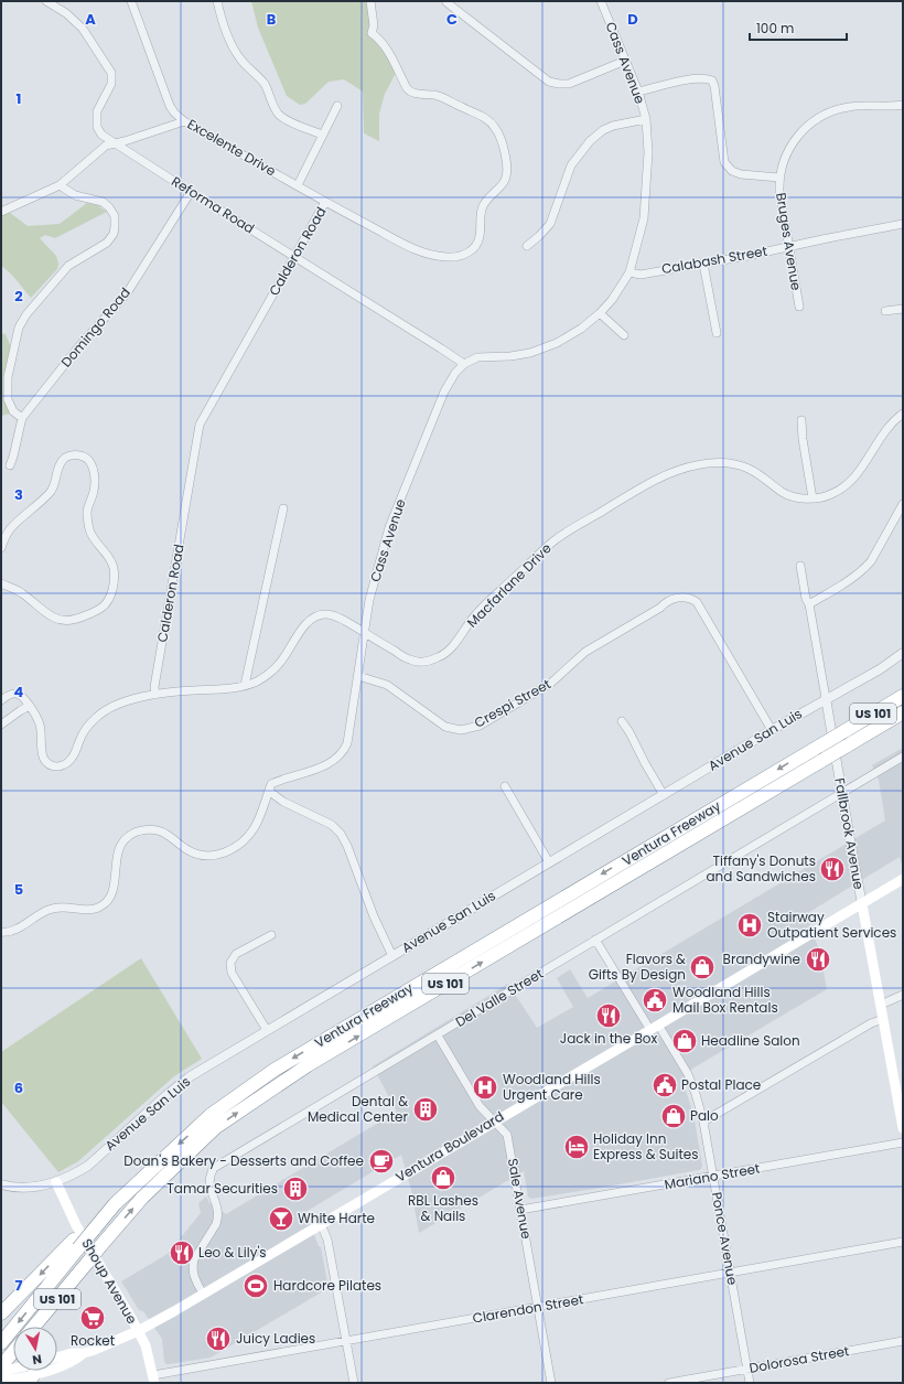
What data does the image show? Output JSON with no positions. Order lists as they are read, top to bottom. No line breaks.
{"streets":{"highway":["US 101","Ventura Freeway"],"main road":["Fallbrook Avenue","Ventura Boulevard","Shoup Avenue"],"street":["Cass Avenue","Excelente Drive","Reforma Road","Bruges Avenue","Calderon Road","Calabash Street","Domingo Road","Macfarlane Drive","Crespi Street","Avenue San Luis","Del Valle Street","Mariano Street","Sale Avenue","Ponce Avenue","Clarendon Street","Dolorosa Street"]},"crossings":[["Cass Avenue","Reforma Road"],["Cass Avenue","Calabash Street"],["Cass Avenue","Macfarlane Drive"],["Cass Avenue","Crespi Street"],["Excelente Drive","Calderon Road"],["Reforma Road","Calderon Road"],["Reforma Road","Domingo Road"],["Bruges Avenue","Calabash Street"],["Calderon Road","Macfarlane Drive"],["Crespi Street","Avenue San Luis"],["Avenue San Luis","Fallbrook Avenue"],["Avenue San Luis","Shoup Avenue"],["Fallbrook Avenue","Del Valle Street"],["Fallbrook Avenue","Ventura Boulevard"],["Del Valle Street","Ventura Boulevard"],["Del Valle Street","Sale Avenue"],["Del Valle Street","Ponce Avenue"],["Ventura Boulevard","Sale Avenue"],["Ventura Boulevard","Ponce Avenue"],["Ventura Boulevard","Shoup Avenue"],["Mariano Street","Sale Avenue"],["Mariano Street","Ponce Avenue"],["Sale Avenue","Clarendon Street"],["Ponce Avenue","Clarendon Street"],["Ponce Avenue","Dolorosa Street"],["Shoup Avenue","Clarendon Street"]],"places":{"restaurant":["Tiffany's Donuts and Sandwiches","Brandywine","Jack in the Box","Leo & Lily's","Juicy Ladies"],"hospital":["Stairway Outpatient Services","Woodland Hills Urgent Care"],"shop":["Flavors & Gifts By Design","Headline Salon","Palo","RBL Lashes & Nails"],"public building":["Woodland Hills Mail Box Rentals","Postal Place"],"building":["Dental & Medical Center","Tamar Securities"],"hotel":["Holiday Inn Express & Suites"],"cafe":["Doan's Bakery - Desserts and Coffee"],"bar":["White Harte"],"sports":["Hardcore Pilates"],"supermarket":["Rocket"]},"scale_bar":"100 m","north":"bottom","grid":{"columns":["A","B","C","D"],"rows":["1","2","3","4","5","6","7"]}}
